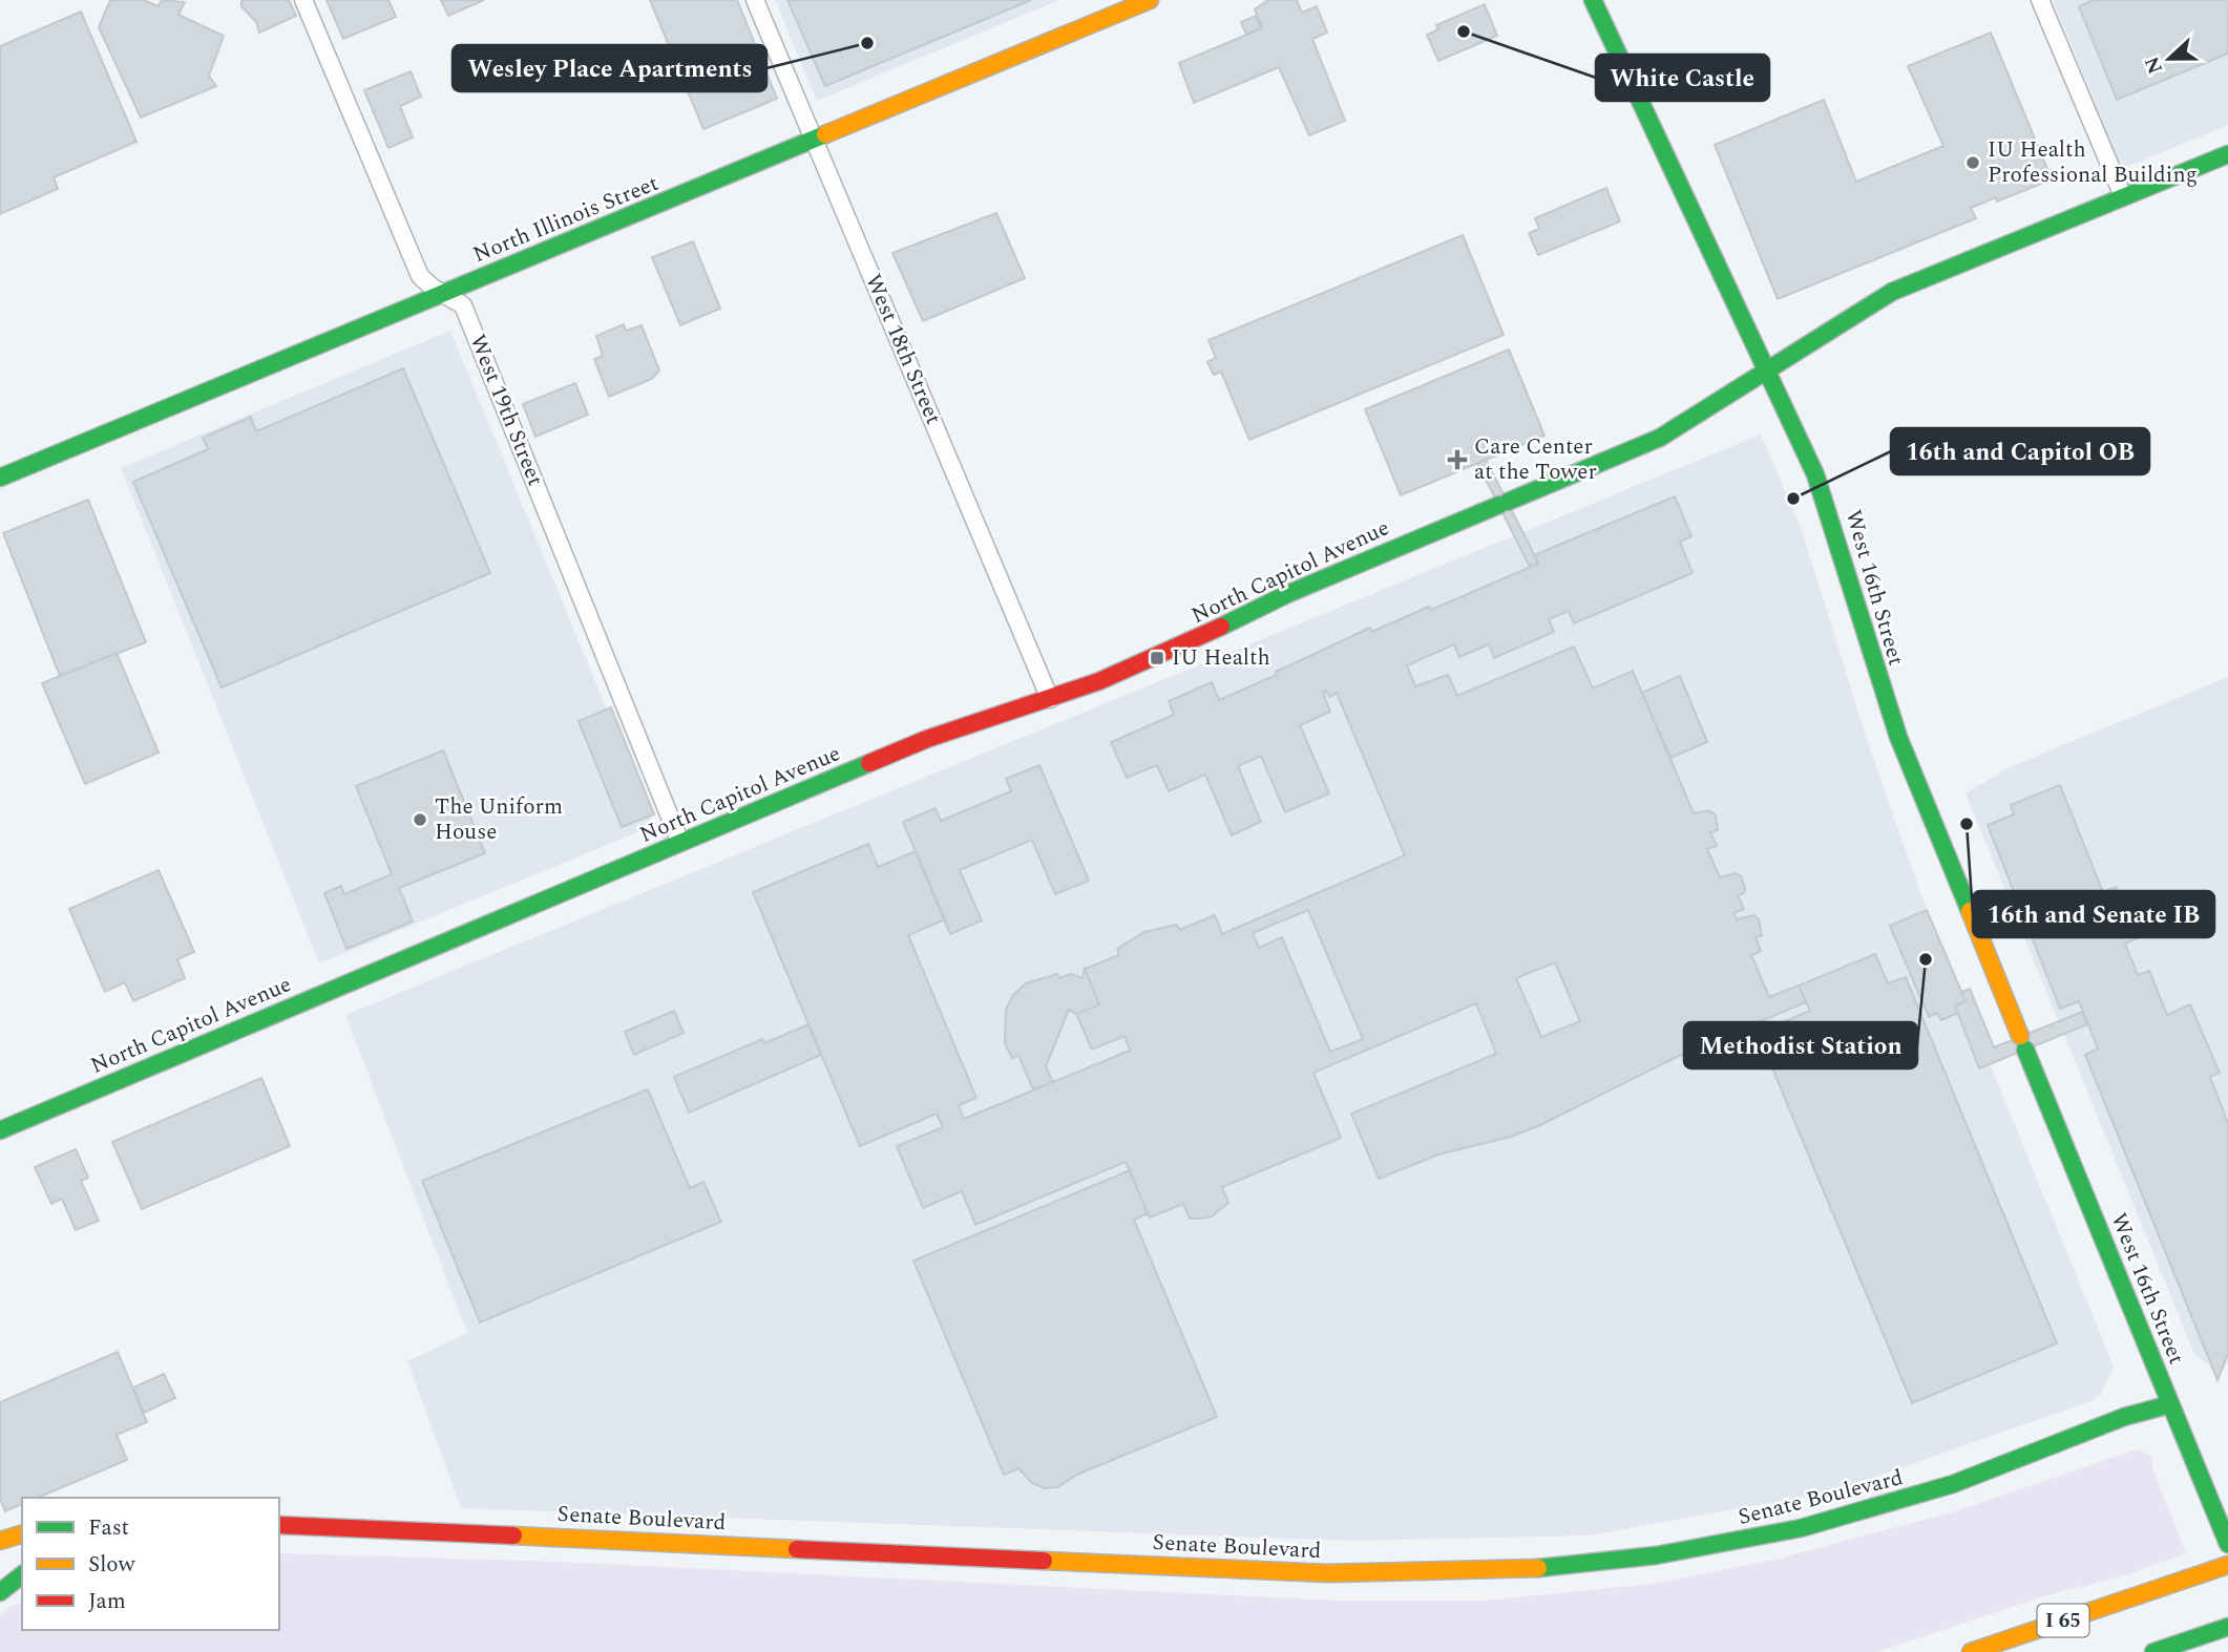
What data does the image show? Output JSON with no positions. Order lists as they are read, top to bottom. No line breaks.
{"streets":{"main road":["North Illinois Street","North Capitol Avenue","West 16th Street","Senate Boulevard","I 65"],"street":["West 18th Street","West 19th Street"]},"crossings":[["North Illinois Street","West 18th Street"],["North Illinois Street","West 19th Street"],["West 18th Street","North Capitol Avenue"],["West 19th Street","North Capitol Avenue"],["North Capitol Avenue","West 16th Street"],["West 16th Street","Senate Boulevard"]],"places":{"other":["White Castle","Wesley Place Apartments","IU Health Professional Building","16th and Capitol OB","The Uniform House","16th and Senate IB","Methodist Station"],"health":["Care Center at the Tower"],"transit":["IU Health"]},"legend":["Fast","Slow","Jam"],"north":"left"}
